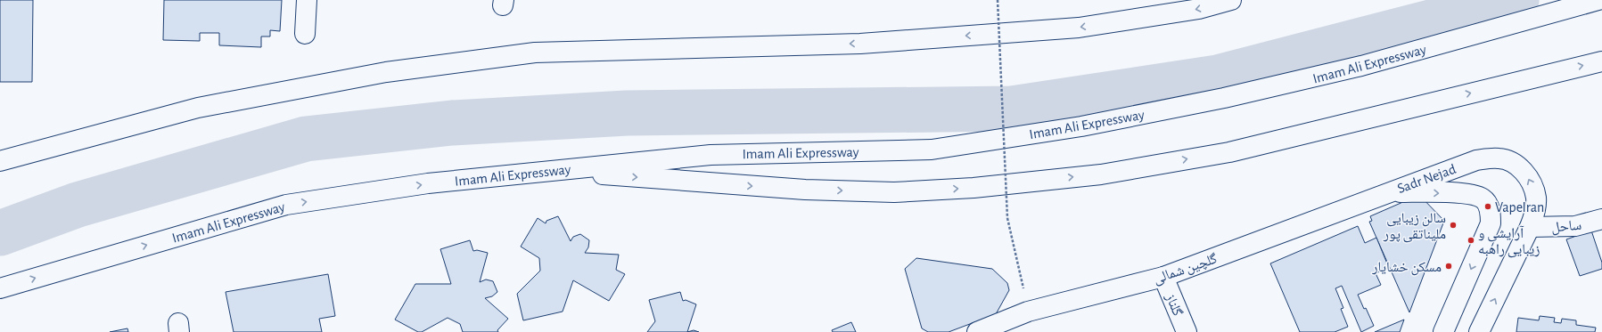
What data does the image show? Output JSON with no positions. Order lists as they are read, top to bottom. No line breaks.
{"streets":{"main road":["Imam Ali Expressway","Sadr Nejad","ساحل","گلچین شمالی","گلناز"]},"crossings":[["Sadr Nejad","ساحل"],["Sadr Nejad","گلچین شمالی"],["گلچین شمالی","گلناز"]],"places":["VapeIran","سالن زیبایی ملیناتقی پور","آرایشی و زیبایی راهبه","مسکن خشایار"]}
